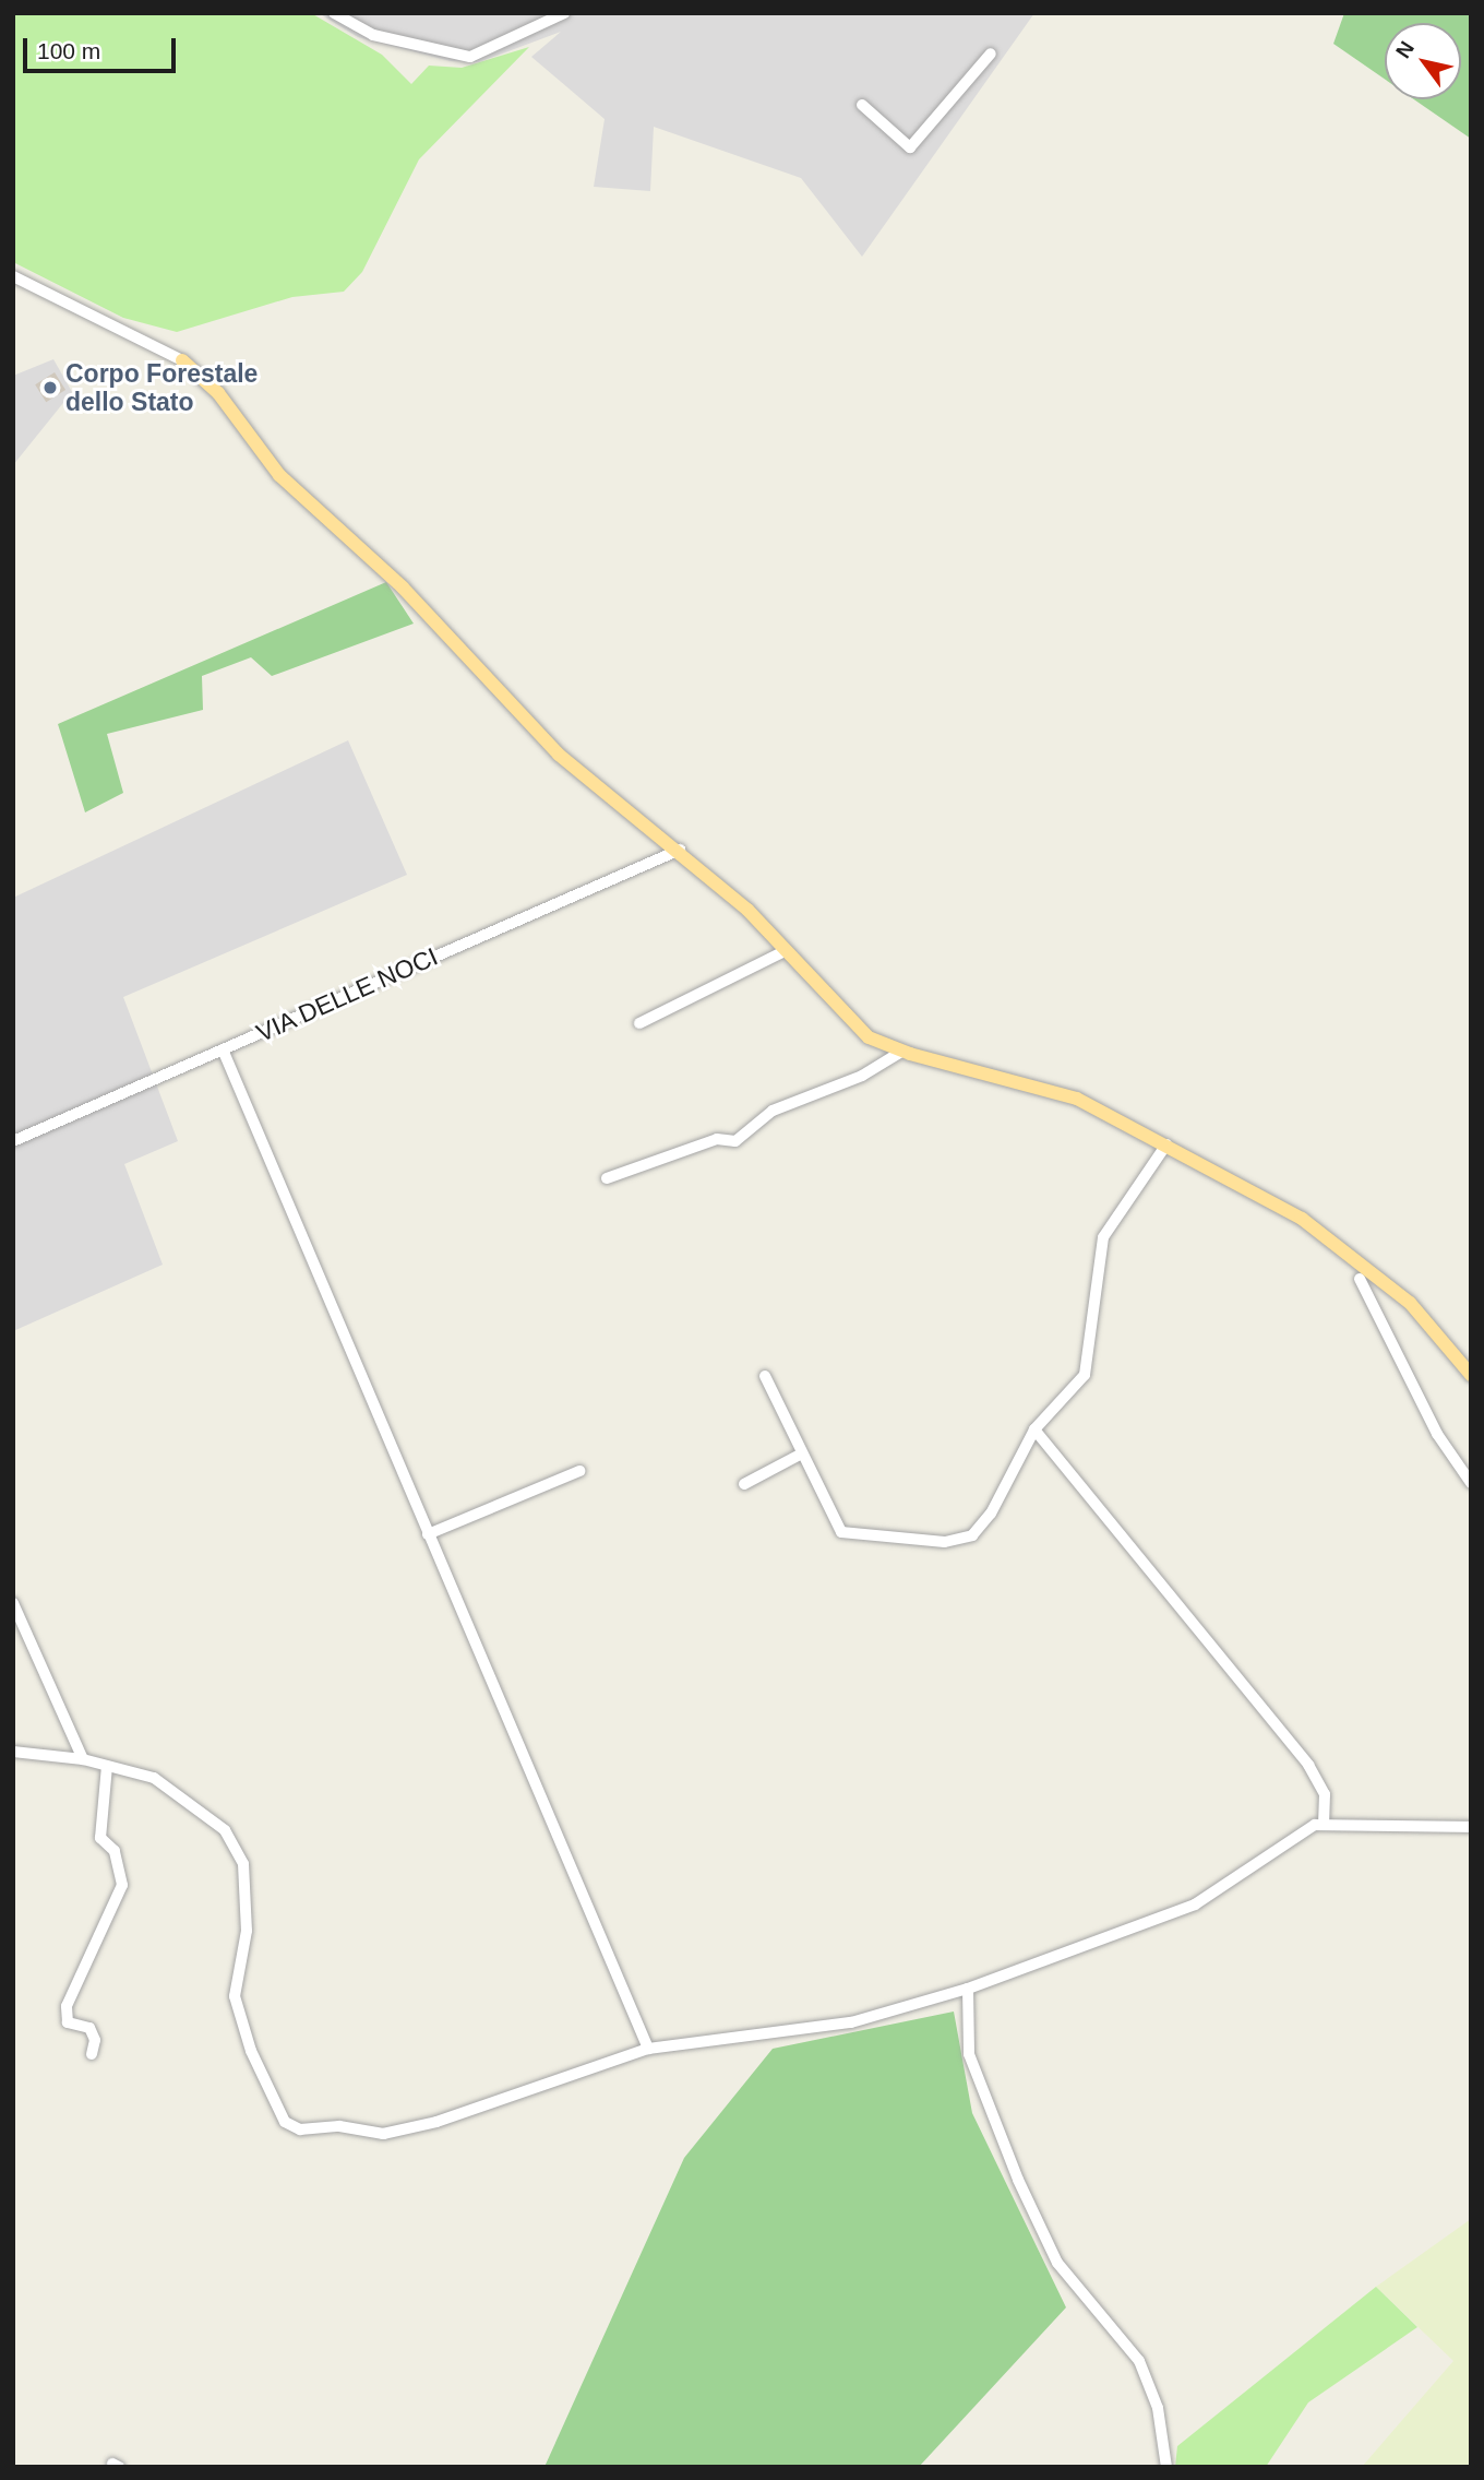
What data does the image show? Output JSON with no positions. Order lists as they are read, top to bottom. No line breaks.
{"streets":{"street":["VIA DELLE NOCI"]},"places":["Corpo Forestale dello Stato"],"scale_bar":"100 m","north":"top left"}
